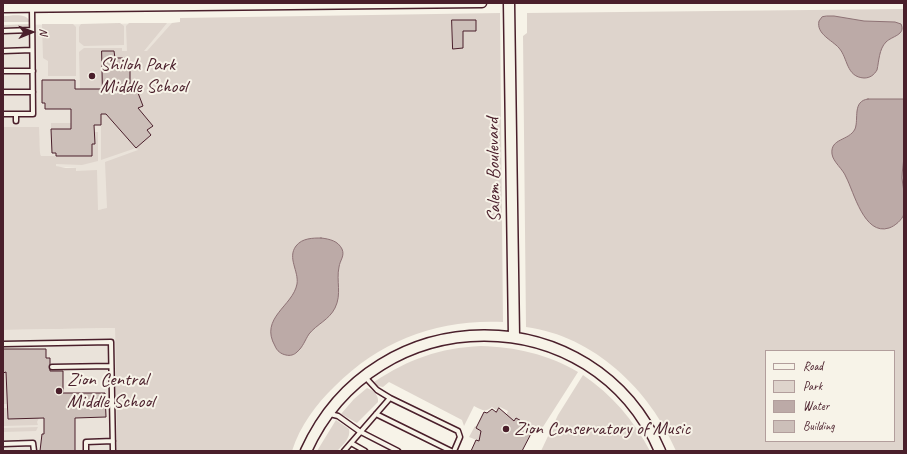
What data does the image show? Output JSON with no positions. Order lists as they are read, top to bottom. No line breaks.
{"streets":{"street":["Salem Boulevard"]},"places":["Shiloh Park Middle School","Zion Central Middle School","Zion Conservatory of Music"],"legend":["Road","Park","Water","Building"],"north":"right"}
